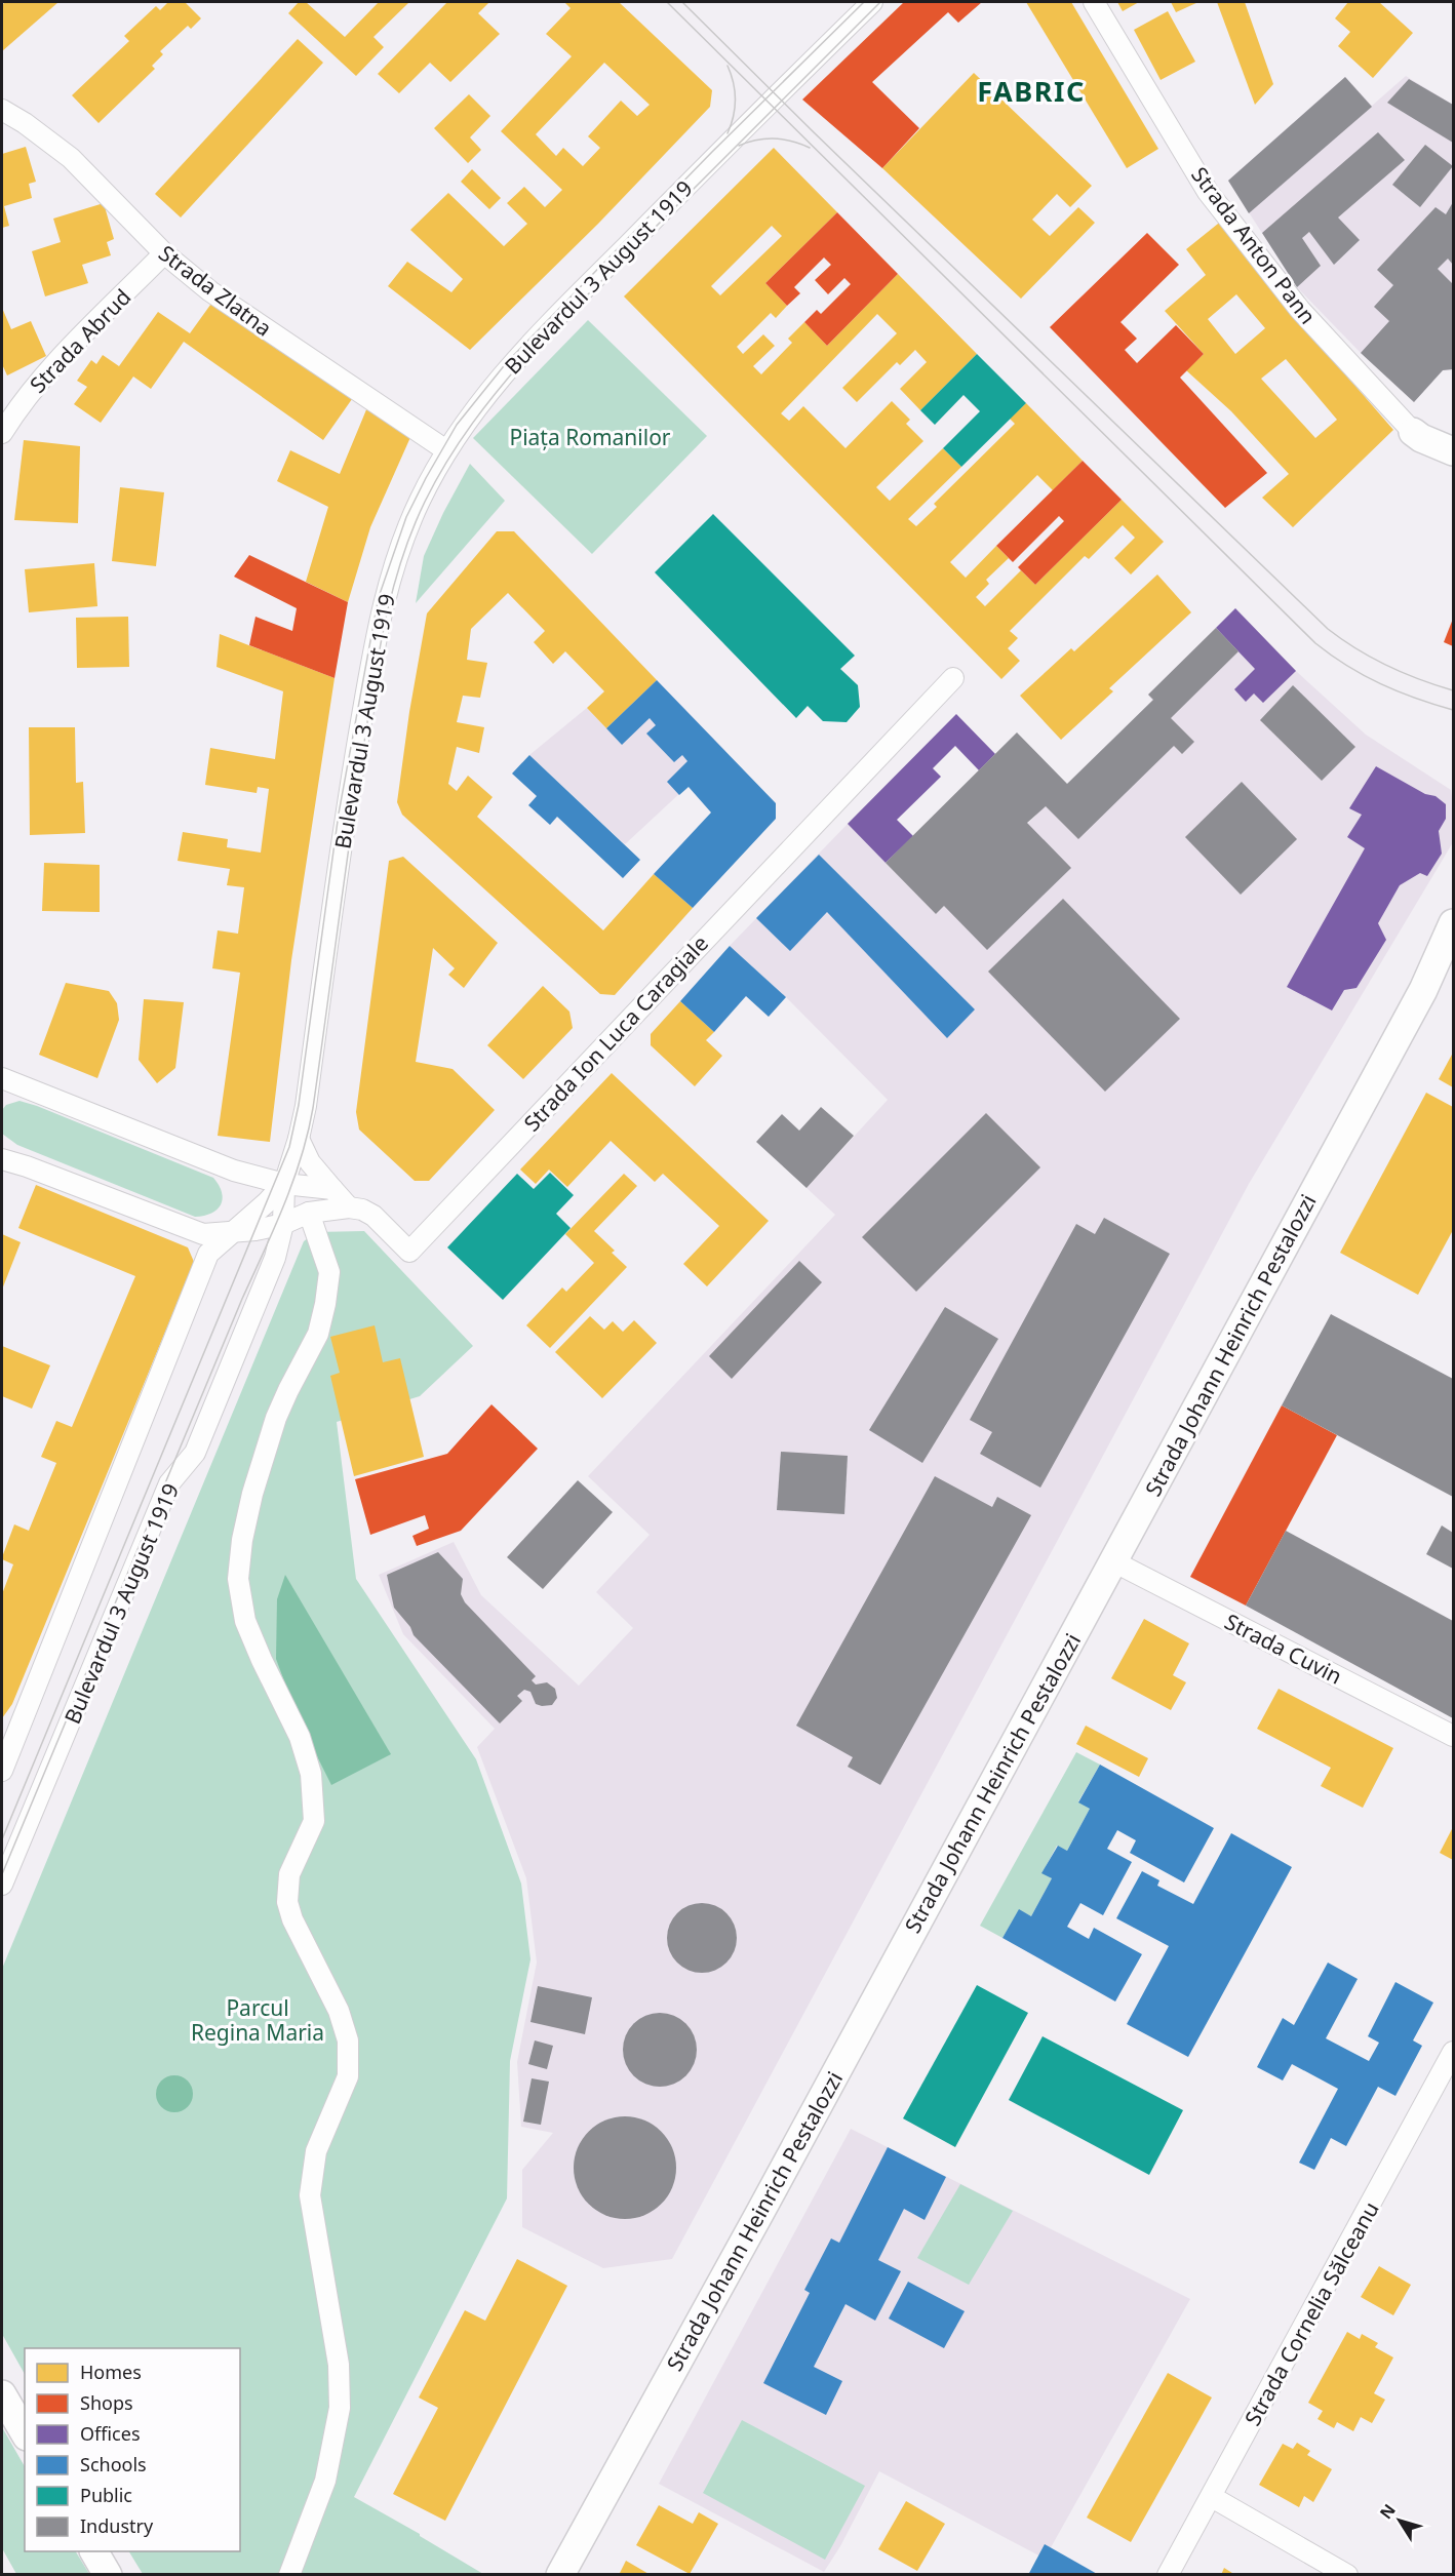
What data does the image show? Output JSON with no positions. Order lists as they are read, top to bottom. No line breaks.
{"streets":{"main road":["Strada Anton Pann","Strada Johann Heinrich Pestalozzi"],"street":["Bulevardul 3 August 1919","Strada Zlatna","Strada Abrud","Strada Ion Luca Caragiale","Strada Cuvin","Strada Cornelia Sălceanu"]},"crossings":[["Bulevardul 3 August 1919","Strada Zlatna"],["Strada Zlatna","Strada Abrud"],["Strada Johann Heinrich Pestalozzi","Strada Cuvin"]],"districts":["FABRIC"],"parks":["Piața Romanilor","Parcul Regina Maria"],"legend":["Homes","Shops","Offices","Schools","Public","Industry"],"north":"top left"}
